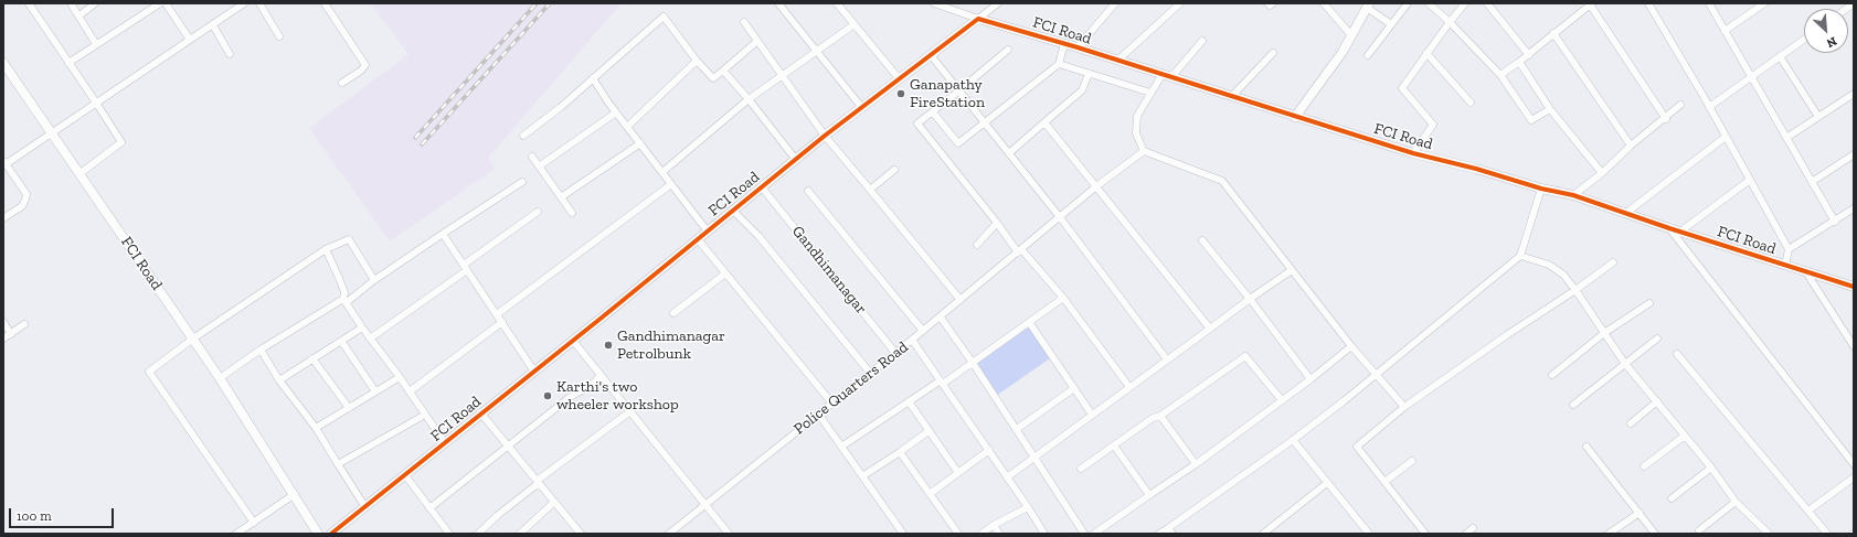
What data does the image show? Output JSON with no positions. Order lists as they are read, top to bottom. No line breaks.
{"streets":{"street":["FCI Road","Gandhimanagar","Police Quarters Road"]},"crossings":[["FCI Road","Gandhimanagar"],["Gandhimanagar","Police Quarters Road"]],"places":["Ganapathy FireStation","Gandhimanagar Petrolbunk","Karthi's two wheeler workshop"],"scale_bar":"100 m","north":"bottom right"}
